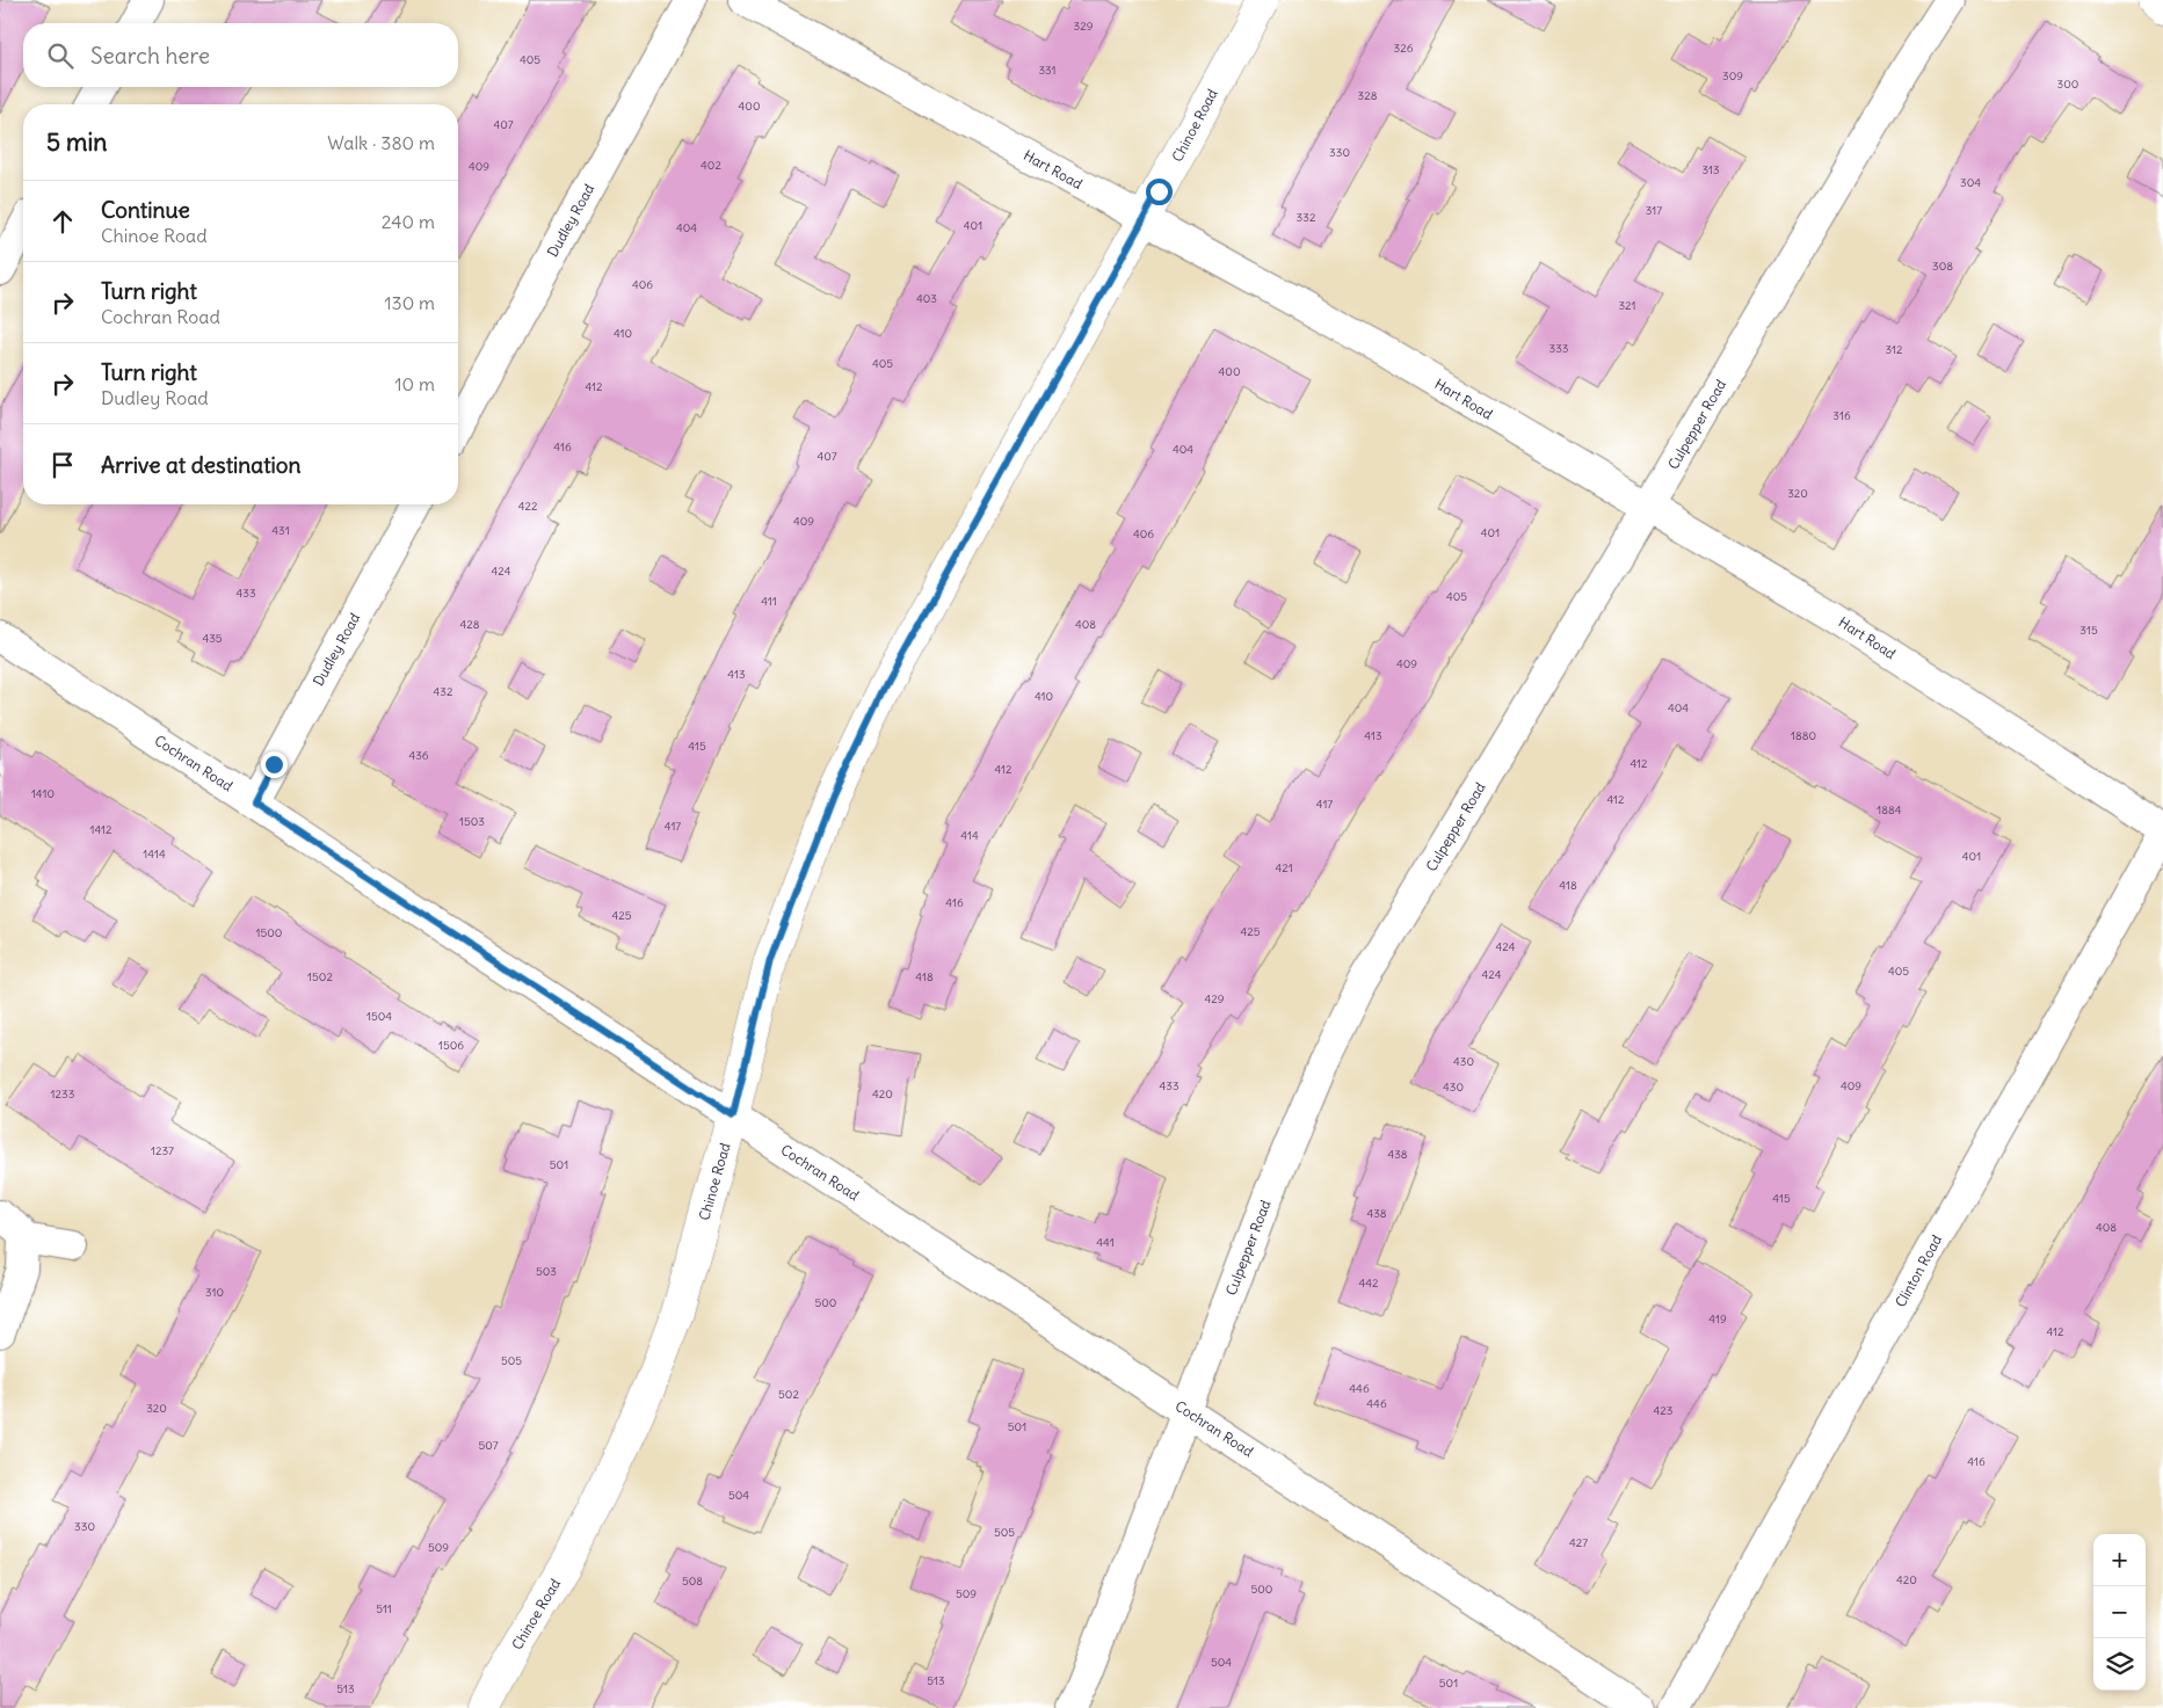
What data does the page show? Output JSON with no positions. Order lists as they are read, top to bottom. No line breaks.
{"streets":{"street":["Chinoe Road","Hart Road","Dudley Road","Culpepper Road","Cochran Road","Clinton Road"]},"crossings":[["Chinoe Road","Hart Road"],["Chinoe Road","Cochran Road"],["Hart Road","Culpepper Road"],["Hart Road","Clinton Road"],["Dudley Road","Cochran Road"],["Culpepper Road","Cochran Road"]],"house_numbers":["329","326","405","331","309","300","328","400","407","330","402","409","313","304","317","332","401","404","308","406","403","321","410","333","312","405","400","412","316","416","404","407","320","422","409","431","401","406","424","433","405","411","428","408","315","435","409","413","432","410","404","413","1880","415","436","412","412","1410","412","417","1884","1503","417","1412","414","1414","401","421","418","416","425","425","1500","424","405","424","1502","418","429","1504","1506","430","433","409","430","1233","420","1237","438","501","415","438","408","441","503","442","310","500","419","412","505","446","502","446","320","423","501","507","416","504","330","505","427","509","420","508","500","509","511","504","513","501","513"],"page":{"search":"Search here","heading":["5 min","Walk · 380 m"],"list":[["Continue","Chinoe Road","240 m"],["Turn right","Cochran Road","130 m"],["Turn right","Dudley Road","10 m"],"Arrive at destination"],"map_buttons":["+","−"]}}
